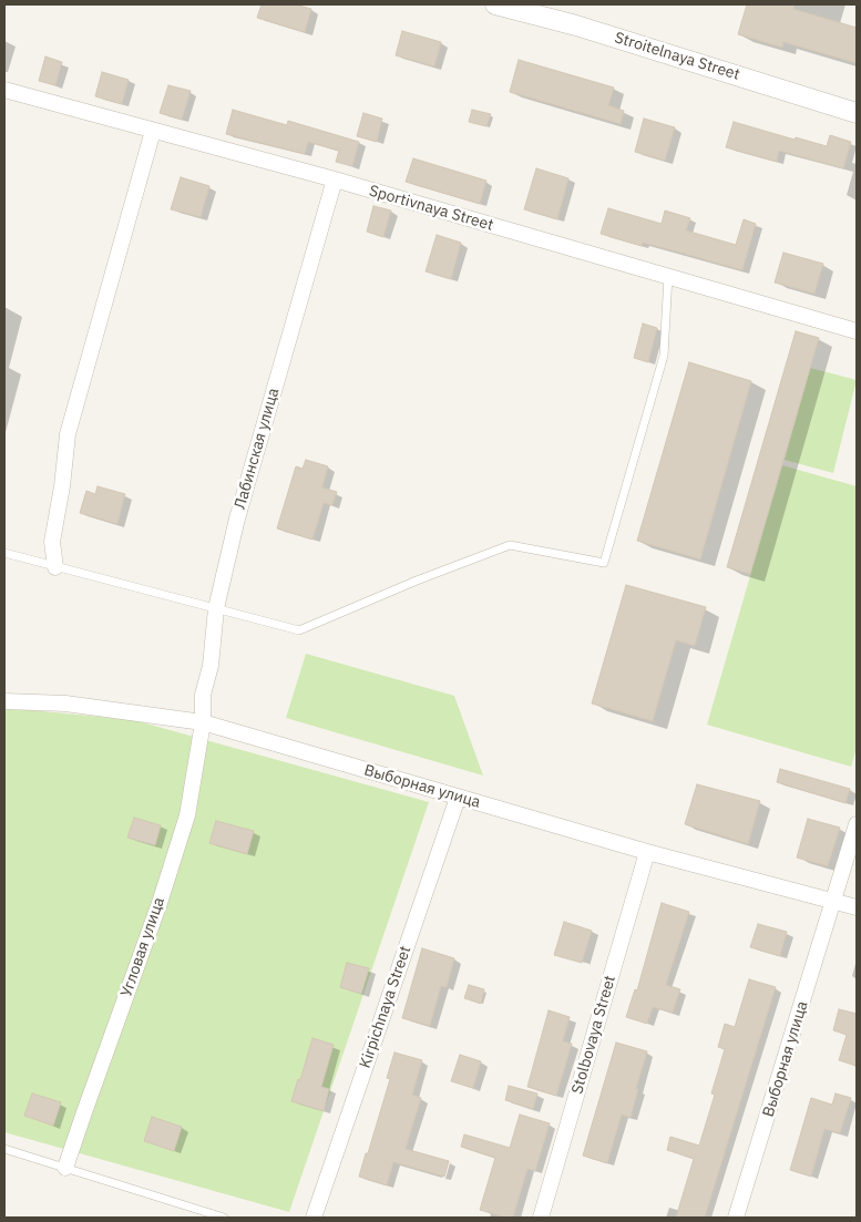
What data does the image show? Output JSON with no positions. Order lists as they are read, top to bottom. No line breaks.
{"streets":{"street":["Stroitelnaya Street","Sportivnaya Street","Лабинская улица","Выборная улица","Угловая улица","Kirpichnaya Street","Stolbovaya Street"]},"crossings":[["Sportivnaya Street","Лабинская улица"],["Лабинская улица","Выборная улица"],["Лабинская улица","Угловая улица"],["Выборная улица","Угловая улица"],["Выборная улица","Kirpichnaya Street"],["Выборная улица","Stolbovaya Street"]]}
